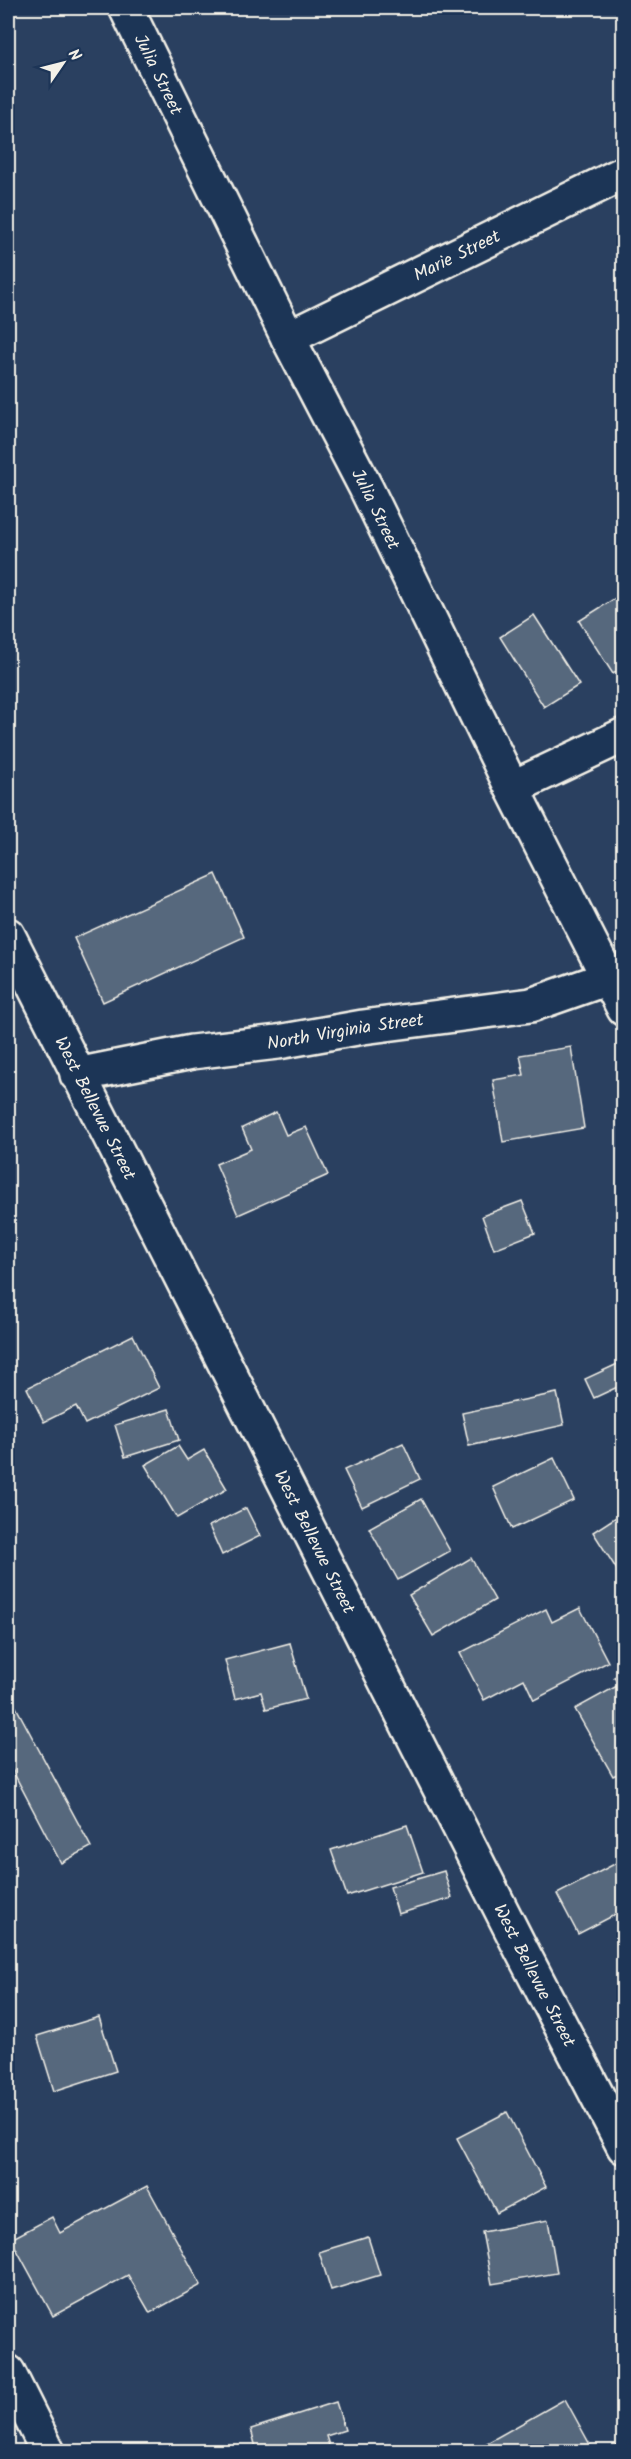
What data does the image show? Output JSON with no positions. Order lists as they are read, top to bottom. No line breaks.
{"streets":{"main road":["Julia Street","Marie Street","North Virginia Street","West Bellevue Street"]},"crossings":[["Julia Street","Marie Street"],["Julia Street","North Virginia Street"],["North Virginia Street","West Bellevue Street"]],"north":"top right"}
